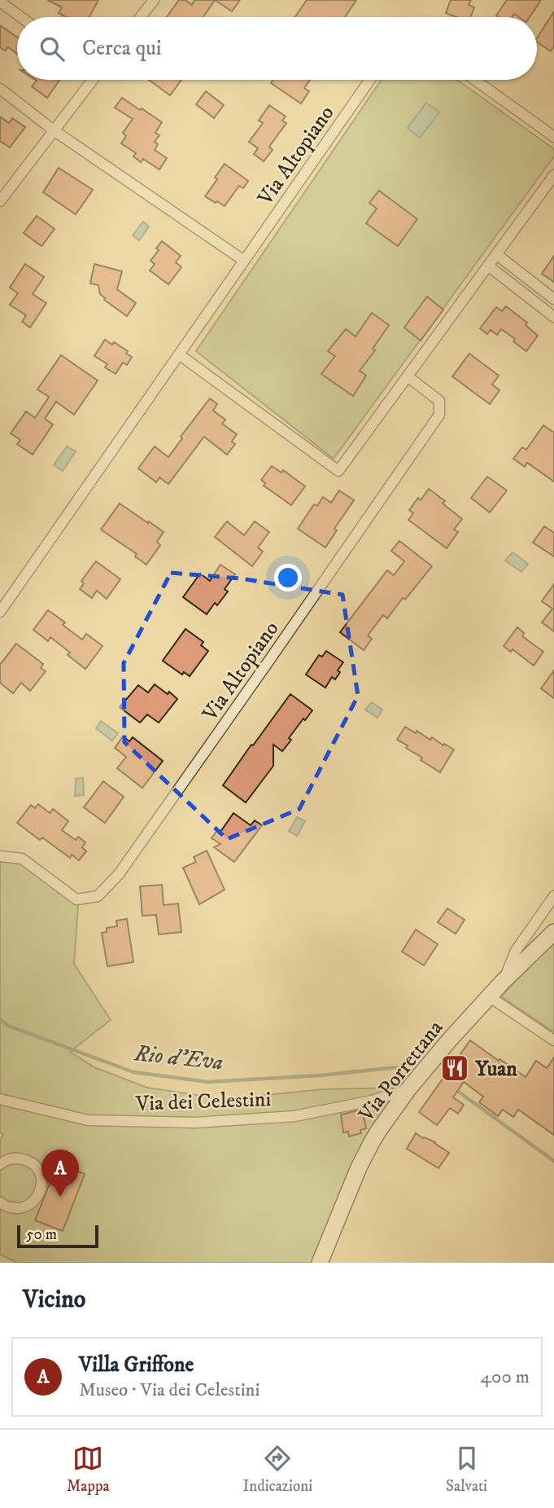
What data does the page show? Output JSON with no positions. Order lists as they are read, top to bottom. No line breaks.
{"streets":{"main road":["Via Porrettana"],"street":["Via Altopiano","Via dei Celestini"]},"crossings":[["Via Porrettana","Via dei Celestini"]],"water":["Rio d'Eva"],"places":{"restaurant":["Yuan"]},"scale_bar":"50 m","page":{"search":"Cerca qui","pins":"A","scale":"50 m","heading":"Vicino","list":[{"mark":"A","name":"Villa Griffone","note":"Museo · Via dei Celestini","value":"400 m"}],"nav":["Mappa","Indicazioni","Salvati"]}}
